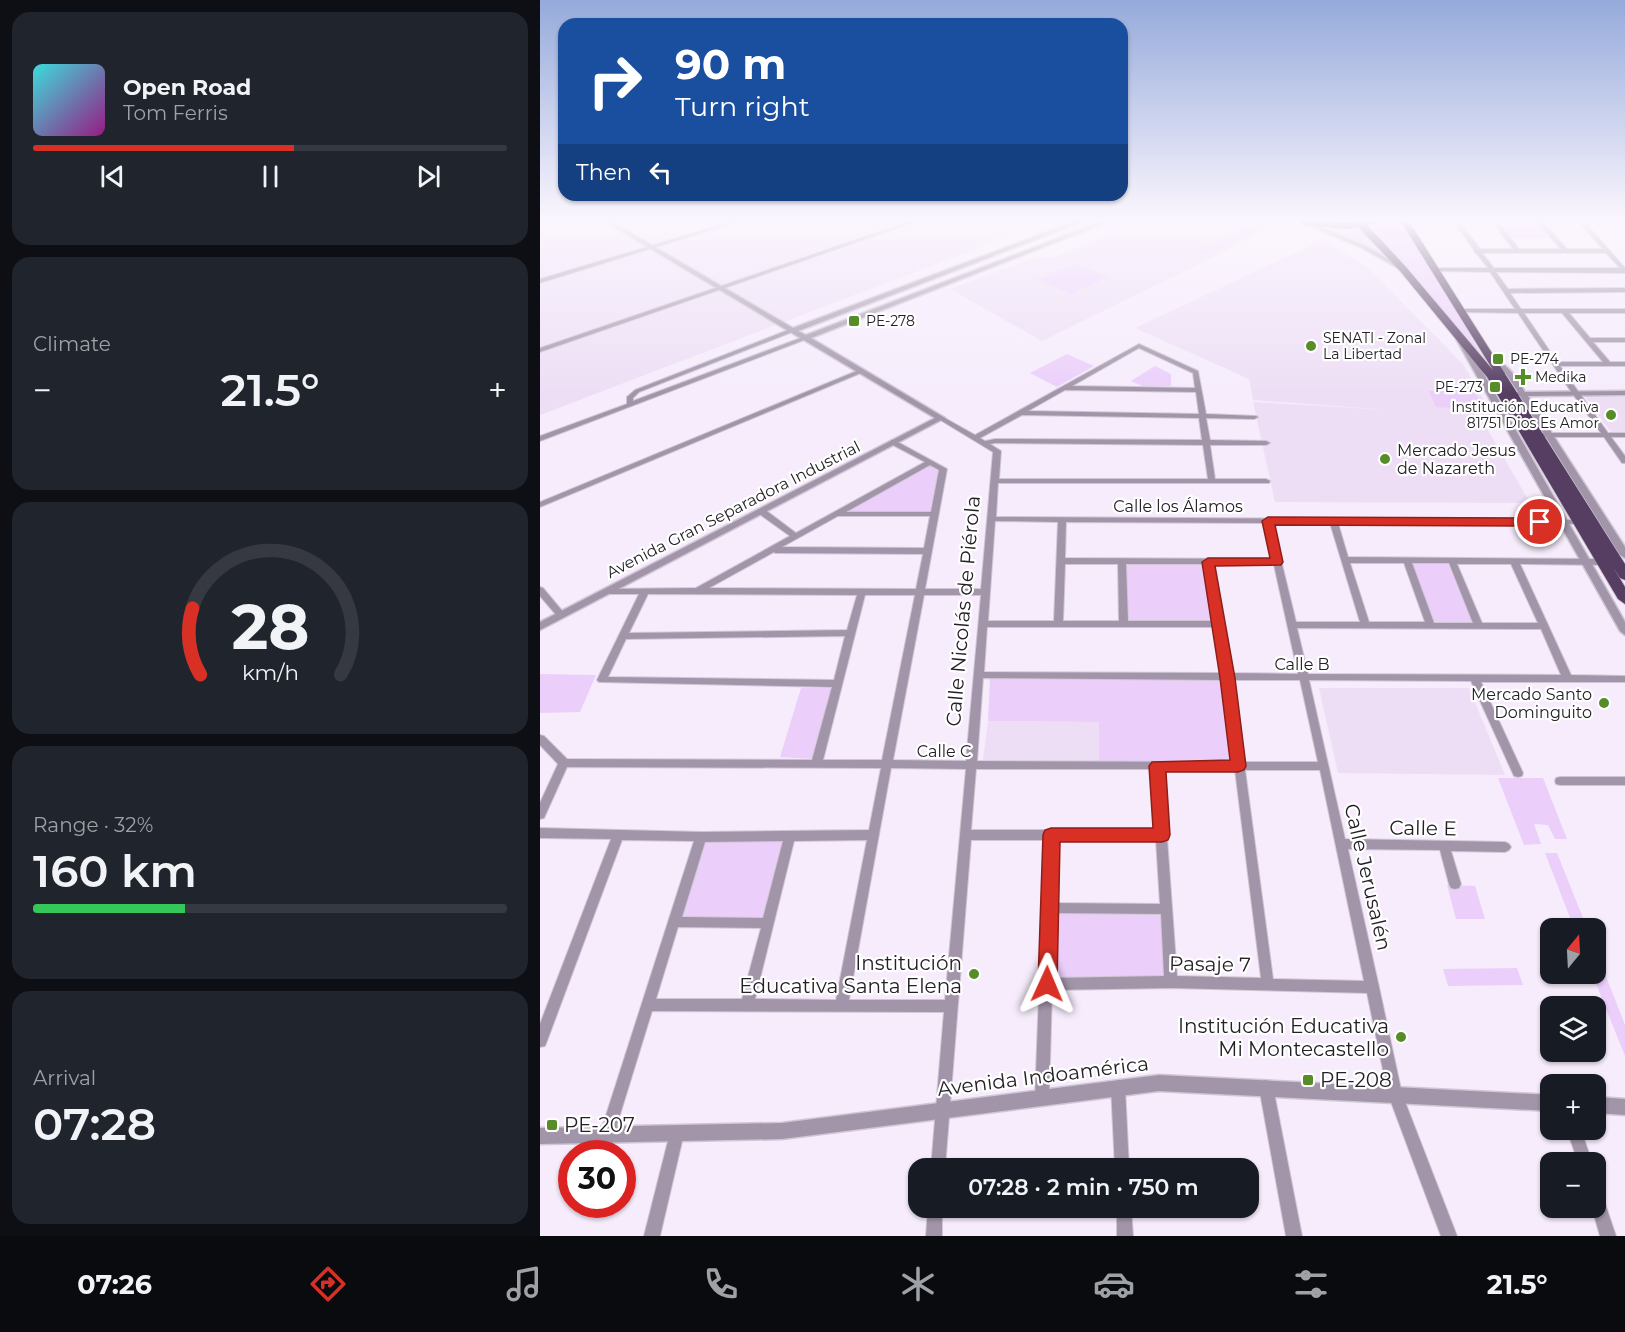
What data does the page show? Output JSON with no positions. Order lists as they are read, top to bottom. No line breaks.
{"streets":{"street":["Calle los Álamos","Avenida Gran Separadora Industrial","Calle Nicolás de Piérola","Calle B","Calle C","Calle E","Calle Jerusalén","Pasaje 7","Avenida Indoamérica"]},"crossings":[["Calle los Álamos","Calle Nicolás de Piérola"],["Calle los Álamos","Calle Jerusalén"],["Calle Nicolás de Piérola","Calle B"],["Calle Nicolás de Piérola","Calle C"],["Calle Nicolás de Piérola","Avenida Indoamérica"],["Calle B","Calle Jerusalén"],["Calle C","Calle Jerusalén"],["Calle E","Calle Jerusalén"],["Calle Jerusalén","Pasaje 7"],["Calle Jerusalén","Avenida Indoamérica"]],"places":{"transit":["PE-278","PE-274","PE-273","PE-208","PE-207"],"other":["SENATI - Zonal La Libertad","Institución Educativa 81751 Dios Es Amor","Mercado Jesus de Nazareth","Mercado Santo Dominguito","Institución Educativa Santa Elena","Institución Educativa Mi Montecastello"],"health":["Medika"]},"north":"top","page":{"turn":["90 m","Turn right"],"song":["Open Road","Tom Ferris"],"then":"Then","tile":["Climate",["Range · 32%","160 km"],["Arrival","07:28"]],"heat":["−","21.5°","+"],"map_buttons":["+","−"],"limit":"30","trip":"07:28 · 2 min · 750 m","tabs":["07:26","21.5°"],"gauge":["28","km/h"]}}
